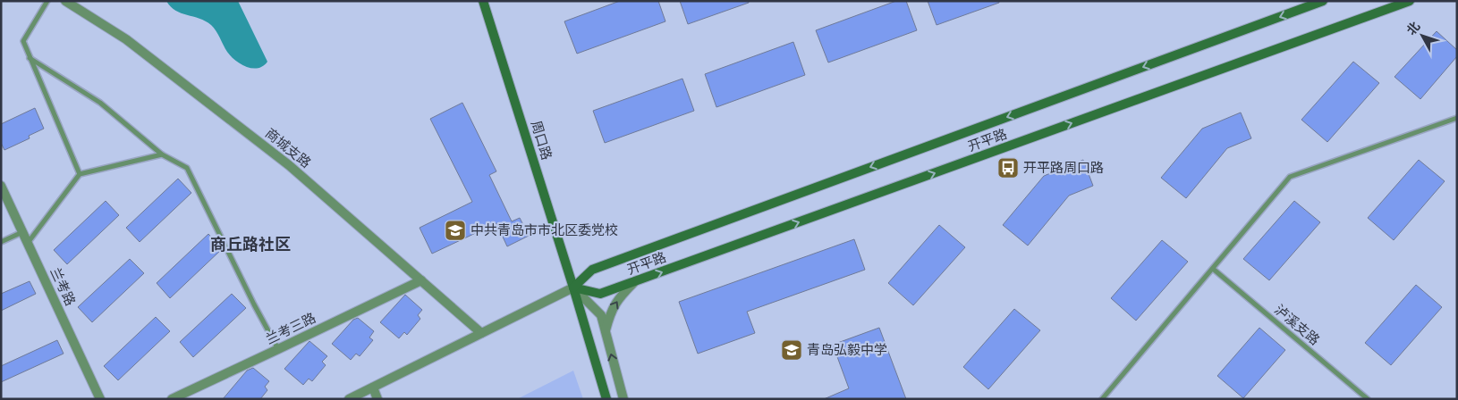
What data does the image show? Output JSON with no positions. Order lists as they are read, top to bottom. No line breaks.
{"streets":{"main road":["周口路","开平路"],"street":["商城支路","兰考路","兰考三路"],"lane":["泸溪支路"]},"crossings":[["周口路","开平路"],["开平路","商城支路"],["商城支路","兰考三路"]],"districts":["商丘路社区"],"places":{"bus stop":["开平路周口路"],"school or university":["中共青岛市市北区委党校","青岛弘毅中学"]},"north":"top left"}
